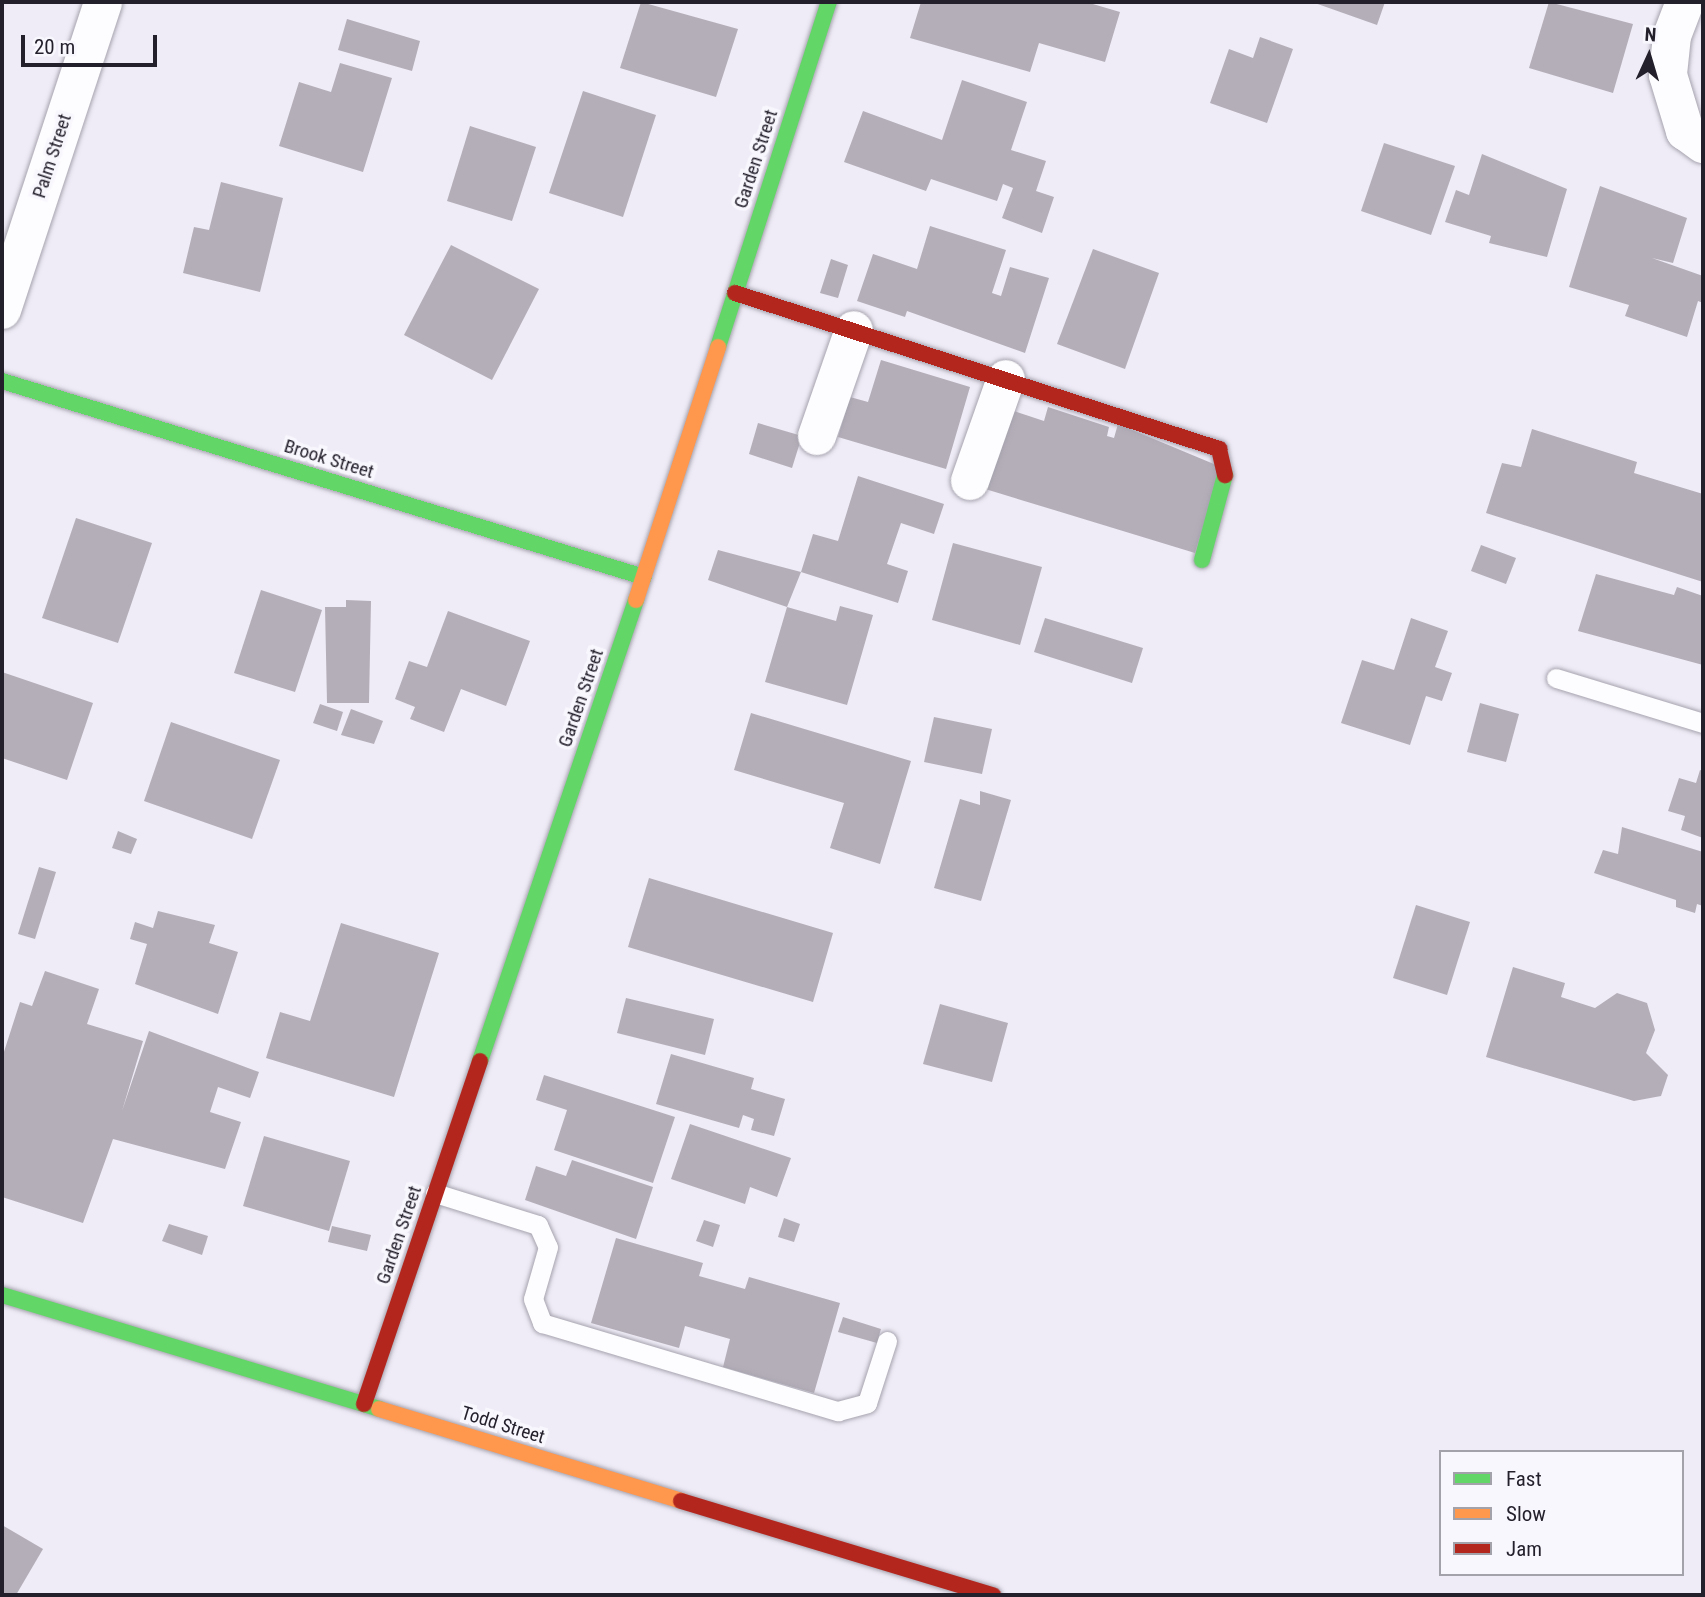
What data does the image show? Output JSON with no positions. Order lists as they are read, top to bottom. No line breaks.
{"streets":{"street":["Palm Street","Garden Street","Brook Street","Todd Street"]},"crossings":[["Garden Street","Brook Street"],["Garden Street","Todd Street"]],"legend":["Fast","Slow","Jam"],"scale_bar":"20 m","north":"top"}
